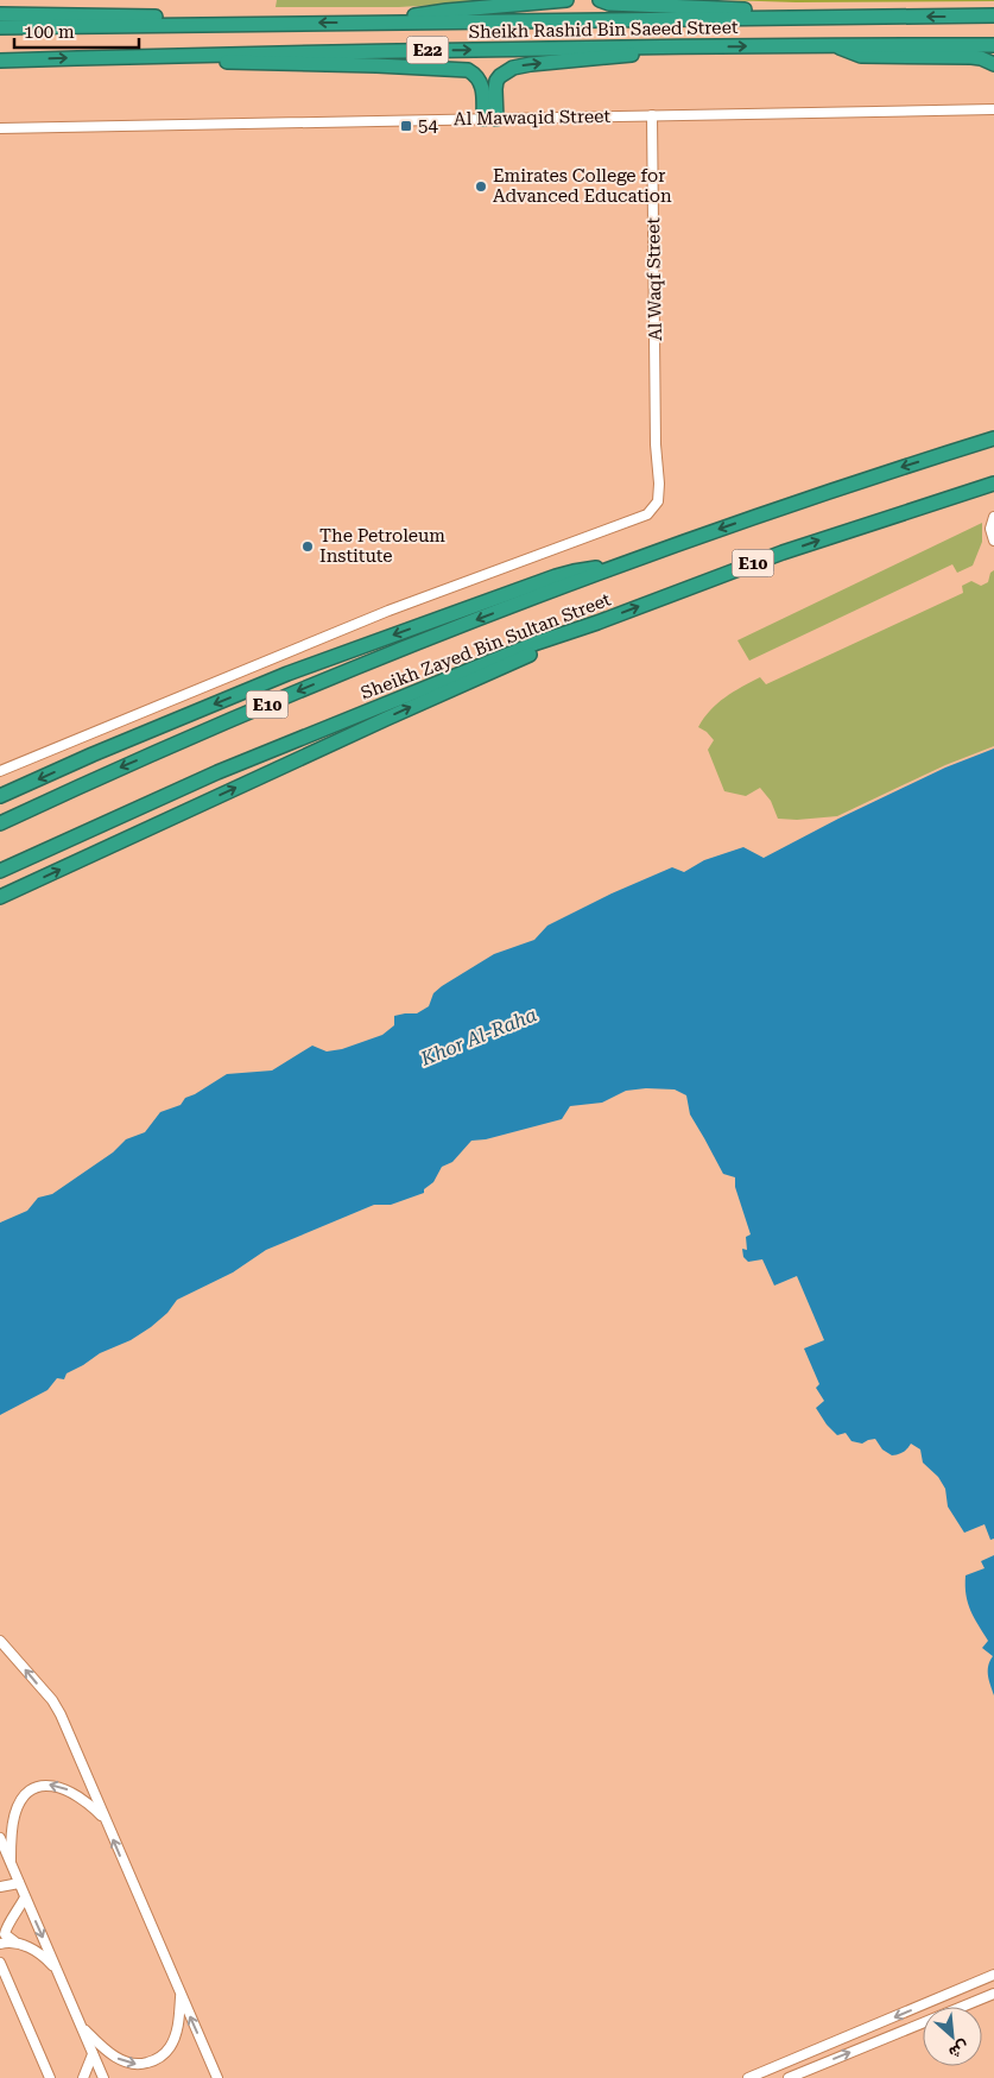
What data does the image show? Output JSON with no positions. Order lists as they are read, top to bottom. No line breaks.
{"streets":{"highway":["Sheikh Rashid Bin Saeed Street","E22","E10","Sheikh Zayed Bin Sultan Street"],"street":["Al Mawaqid Street","Al Waqf Street"]},"crossings":[["Al Mawaqid Street","Al Waqf Street"]],"water":["Khor Al-Raha"],"places":{"transit":["54"],"other":["Emirates College for Advanced Education","The Petroleum Institute"]},"scale_bar":"100 m","north":"bottom right"}
